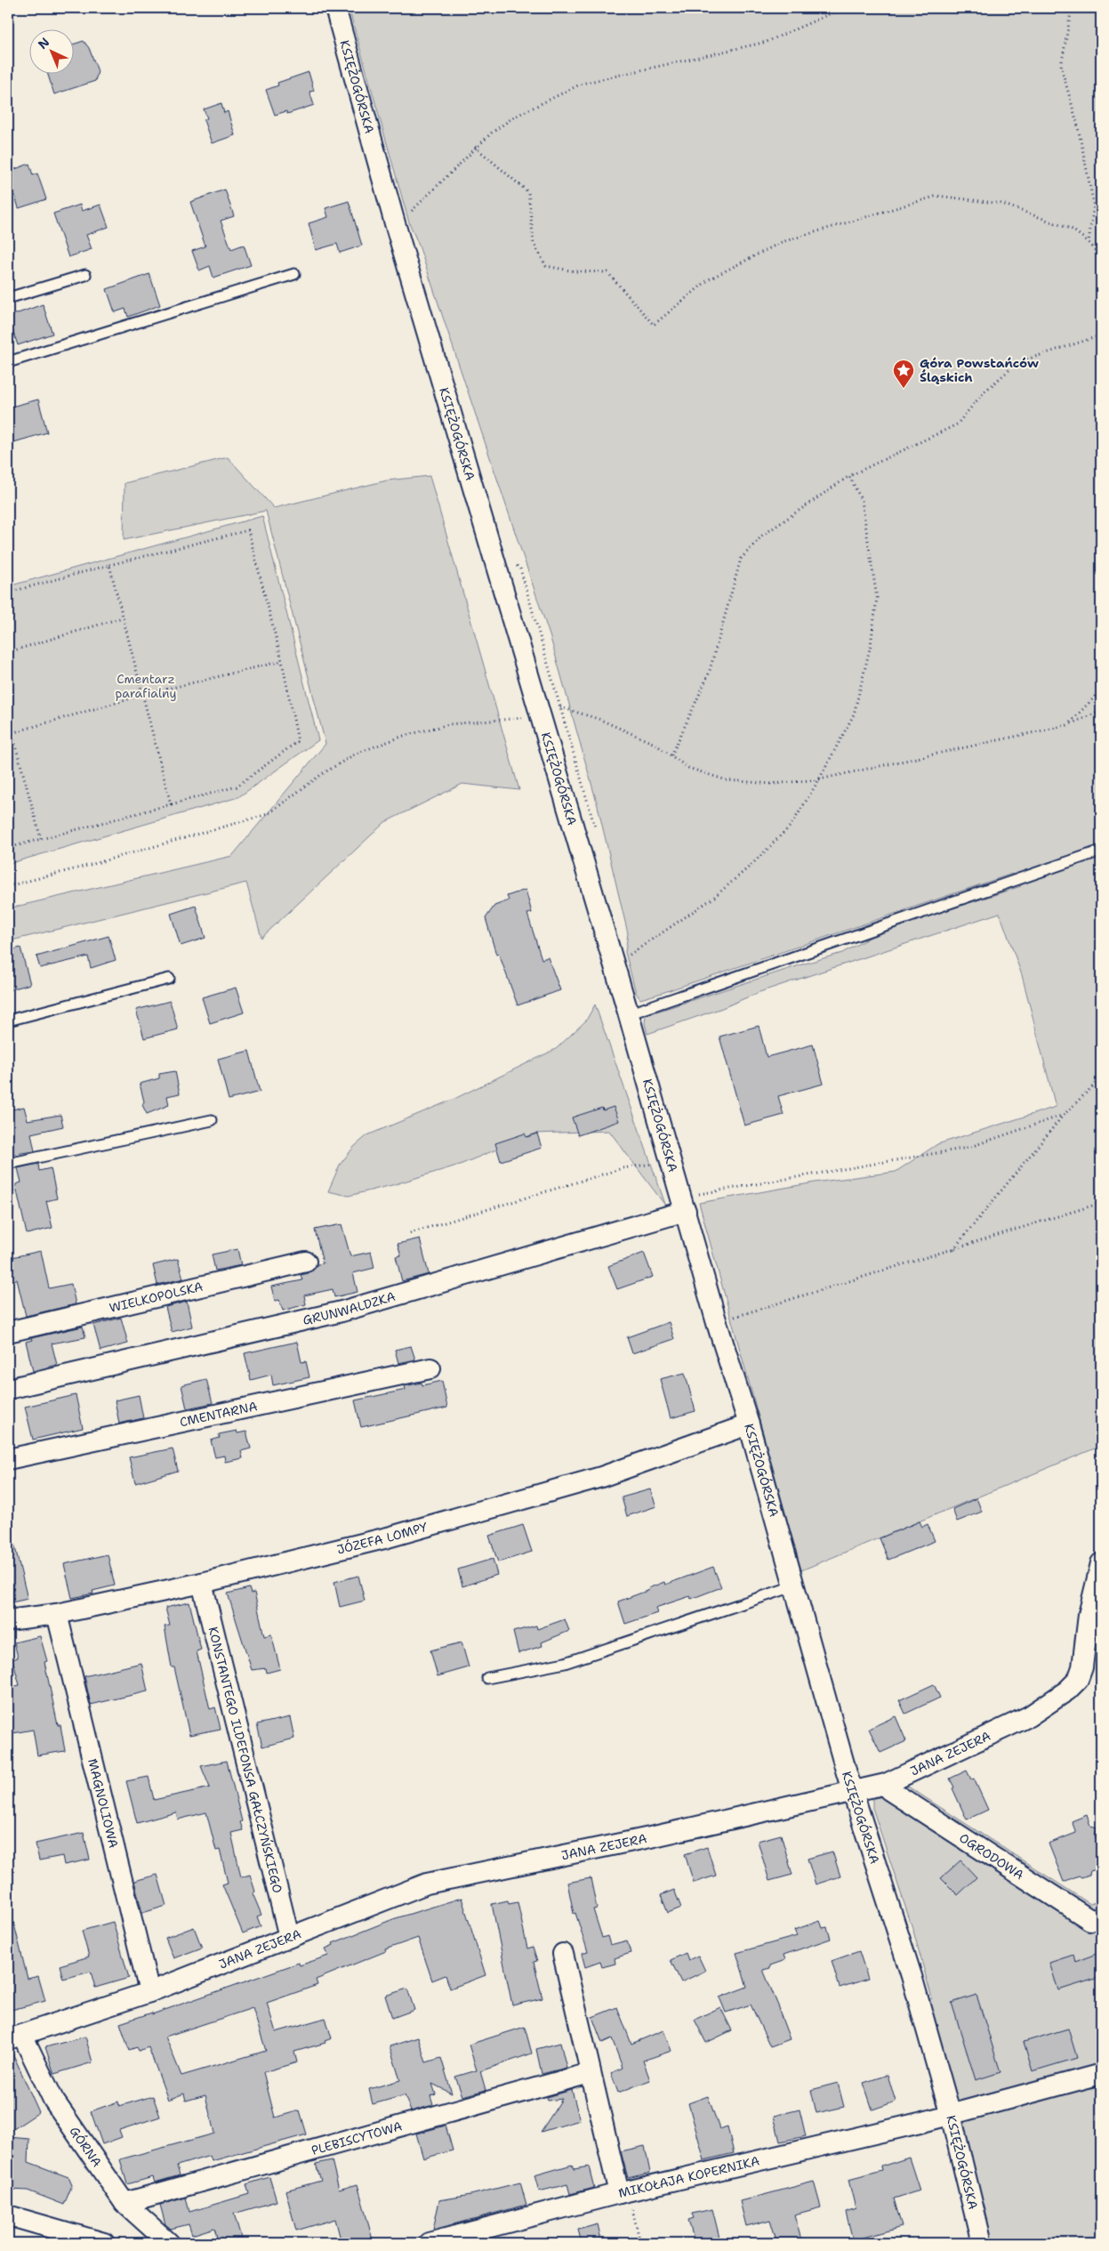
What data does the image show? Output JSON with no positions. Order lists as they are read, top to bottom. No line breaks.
{"streets":{"street":["KSIĘŻOGÓRSKA","WIELKOPOLSKA","GRUNWALDZKA","CMENTARNA","JÓZEFA LOMPY","JANA ZEJERA","KONSTANTEGO ILDEFONSA GAŁCZYŃSKIEGO","MAGNOLIOWA","OGRODOWA","PLEBISCYTOWA","GÓRNA","MIKOŁAJA KOPERNIKA"]},"crossings":[["KSIĘŻOGÓRSKA","GRUNWALDZKA"],["KSIĘŻOGÓRSKA","JÓZEFA LOMPY"],["KSIĘŻOGÓRSKA","JANA ZEJERA"],["KSIĘŻOGÓRSKA","MIKOŁAJA KOPERNIKA"],["JÓZEFA LOMPY","KONSTANTEGO ILDEFONSA GAŁCZYŃSKIEGO"],["JÓZEFA LOMPY","MAGNOLIOWA"],["JANA ZEJERA","KONSTANTEGO ILDEFONSA GAŁCZYŃSKIEGO"],["JANA ZEJERA","MAGNOLIOWA"],["JANA ZEJERA","OGRODOWA"],["JANA ZEJERA","GÓRNA"],["PLEBISCYTOWA","GÓRNA"]],"parks":["Cmentarz parafialny"],"places":{"place":["Góra Powstańców Śląskich"]},"north":"top left"}
